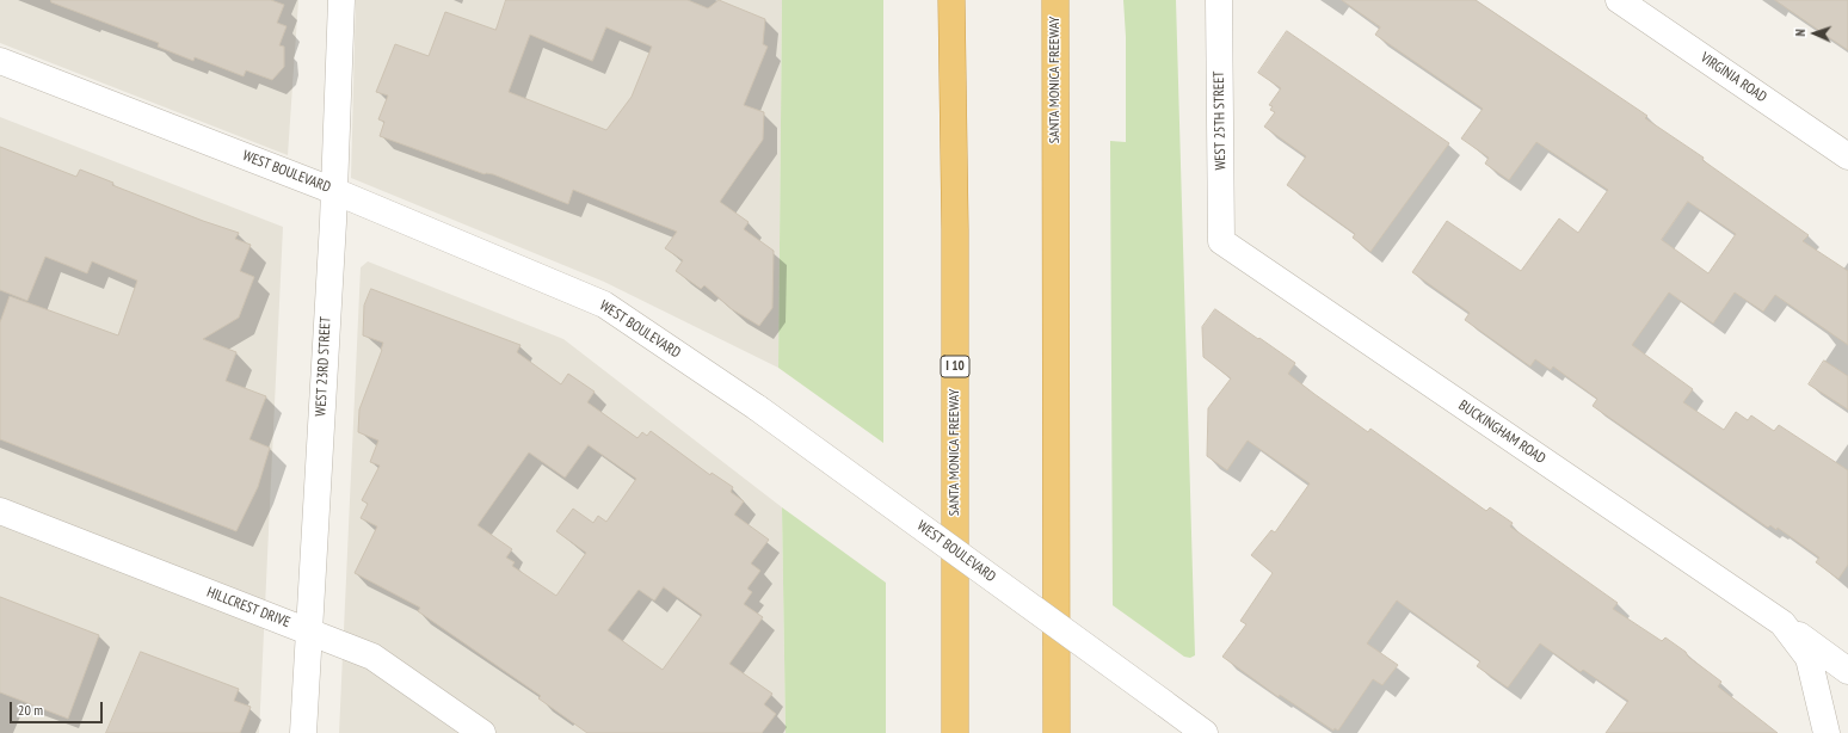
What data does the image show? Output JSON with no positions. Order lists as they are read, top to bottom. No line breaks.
{"streets":{"highway":["SANTA MONICA FREEWAY","I 10"],"street":["VIRGINIA ROAD","WEST 25TH STREET","WEST BOULEVARD","WEST 23RD STREET","BUCKINGHAM ROAD","HILLCREST DRIVE"]},"crossings":[["WEST 25TH STREET","BUCKINGHAM ROAD"],["WEST BOULEVARD","WEST 23RD STREET"],["WEST 23RD STREET","HILLCREST DRIVE"]],"scale_bar":"20 m","north":"left"}
